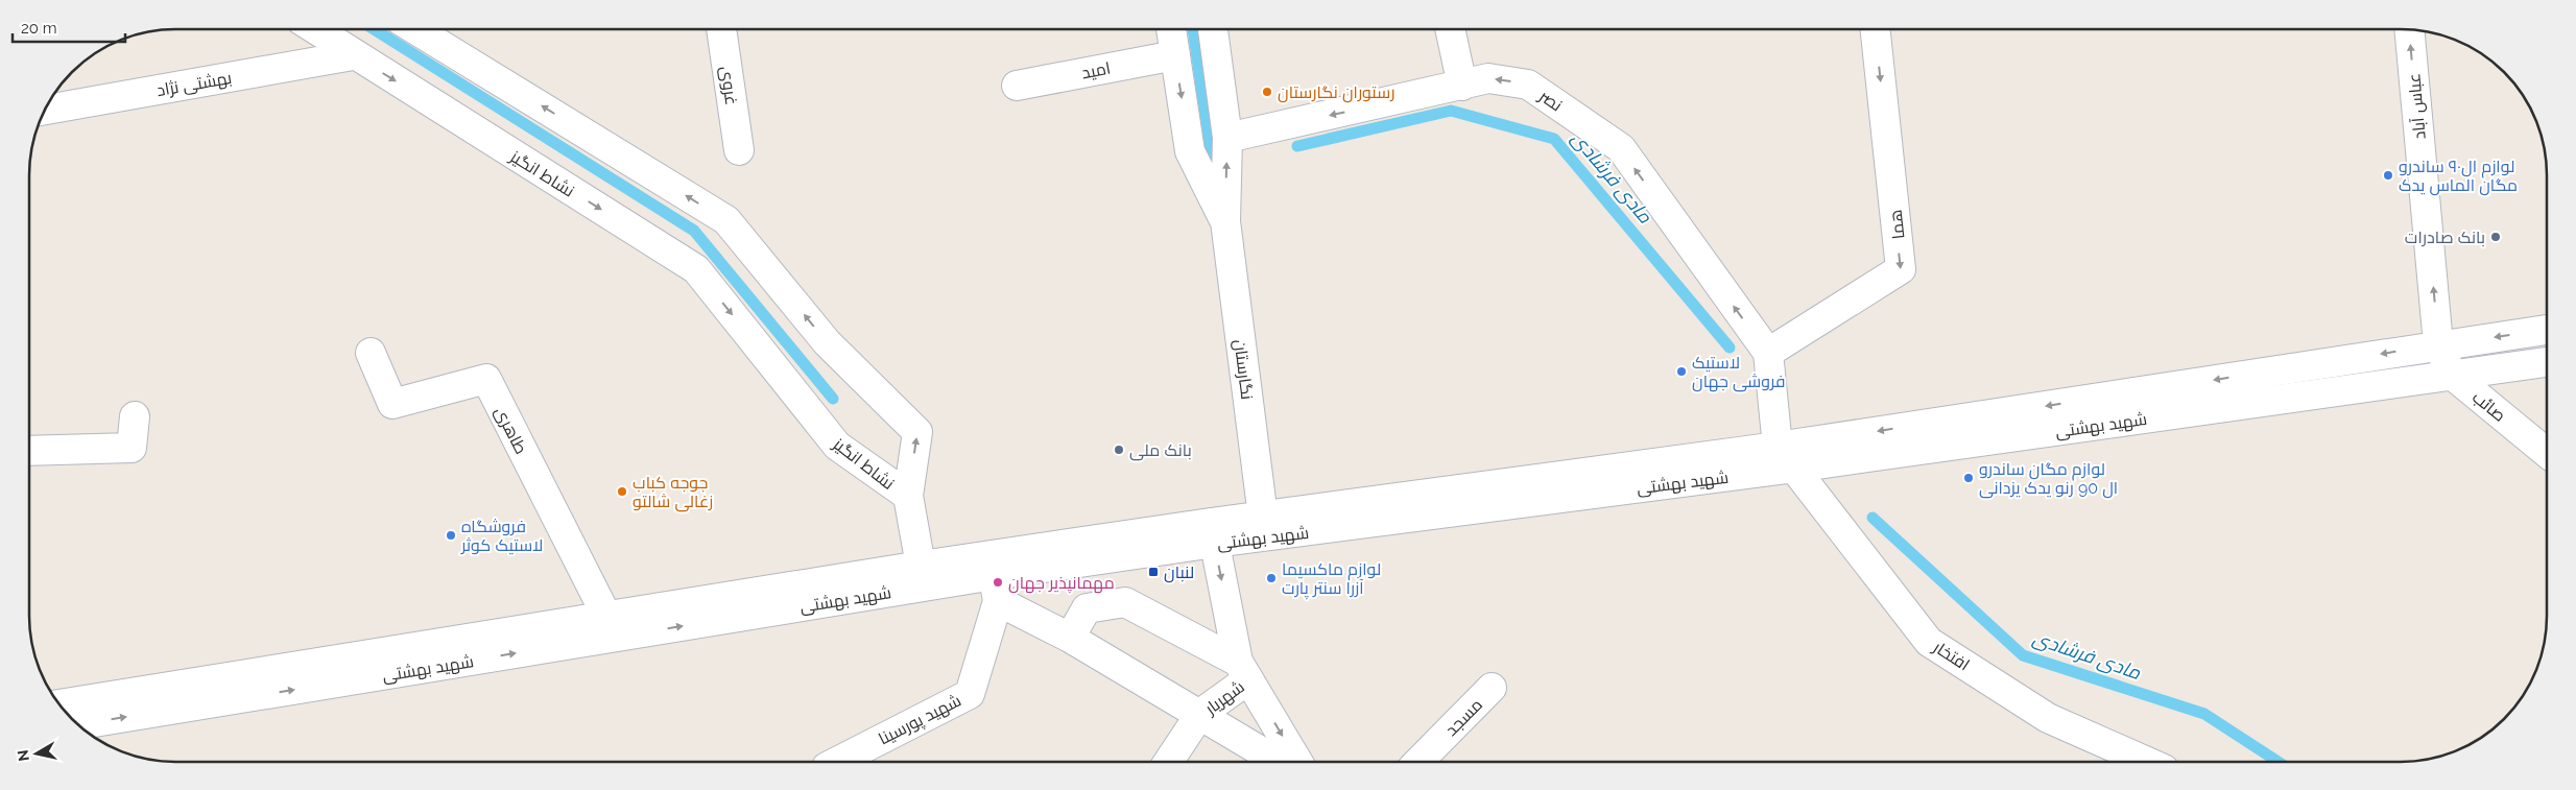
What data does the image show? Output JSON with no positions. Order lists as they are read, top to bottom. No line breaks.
{"streets":{"street":["امید","بهشتی نژاد","غروی","نصر","عباس آباد","نشاط انگیز","هما","نگارستان","صائب","شهید بهشتی","طاهری","افتخار","شهریار","مسجد","شهید پورسینا"]},"crossings":[["امید","نگارستان"],["بهشتی نژاد","نشاط انگیز"],["نصر","هما"],["نصر","نگارستان"],["عباس آباد","صائب"],["عباس آباد","شهید بهشتی"],["نگارستان","شهید بهشتی"],["صائب","شهید بهشتی"],["شهید بهشتی","طاهری"],["شهید بهشتی","افتخار"],["شهید بهشتی","شهید پورسینا"]],"one_way":["نصر","عباس آباد","هما"],"water":["مادی فرشادی"],"places":{"other":["رستوران نگارستان","لوازم ال۹۰ ساندرو مگان الماس یدک","بانک صادرات","لاستیک فروشی جهان","بانک ملی","لوازم مگان ساندرو ال 90 رنو یدک یزدانی","جوجه کباب زغالی شالتو","فروشگاه لاستیک کوثر","لوازم ماکسیما آزرا سنتر پارت","مهمانپذیر جهان"],"transit":["لنبان"]},"scale_bar":"20 m","north":"left"}
